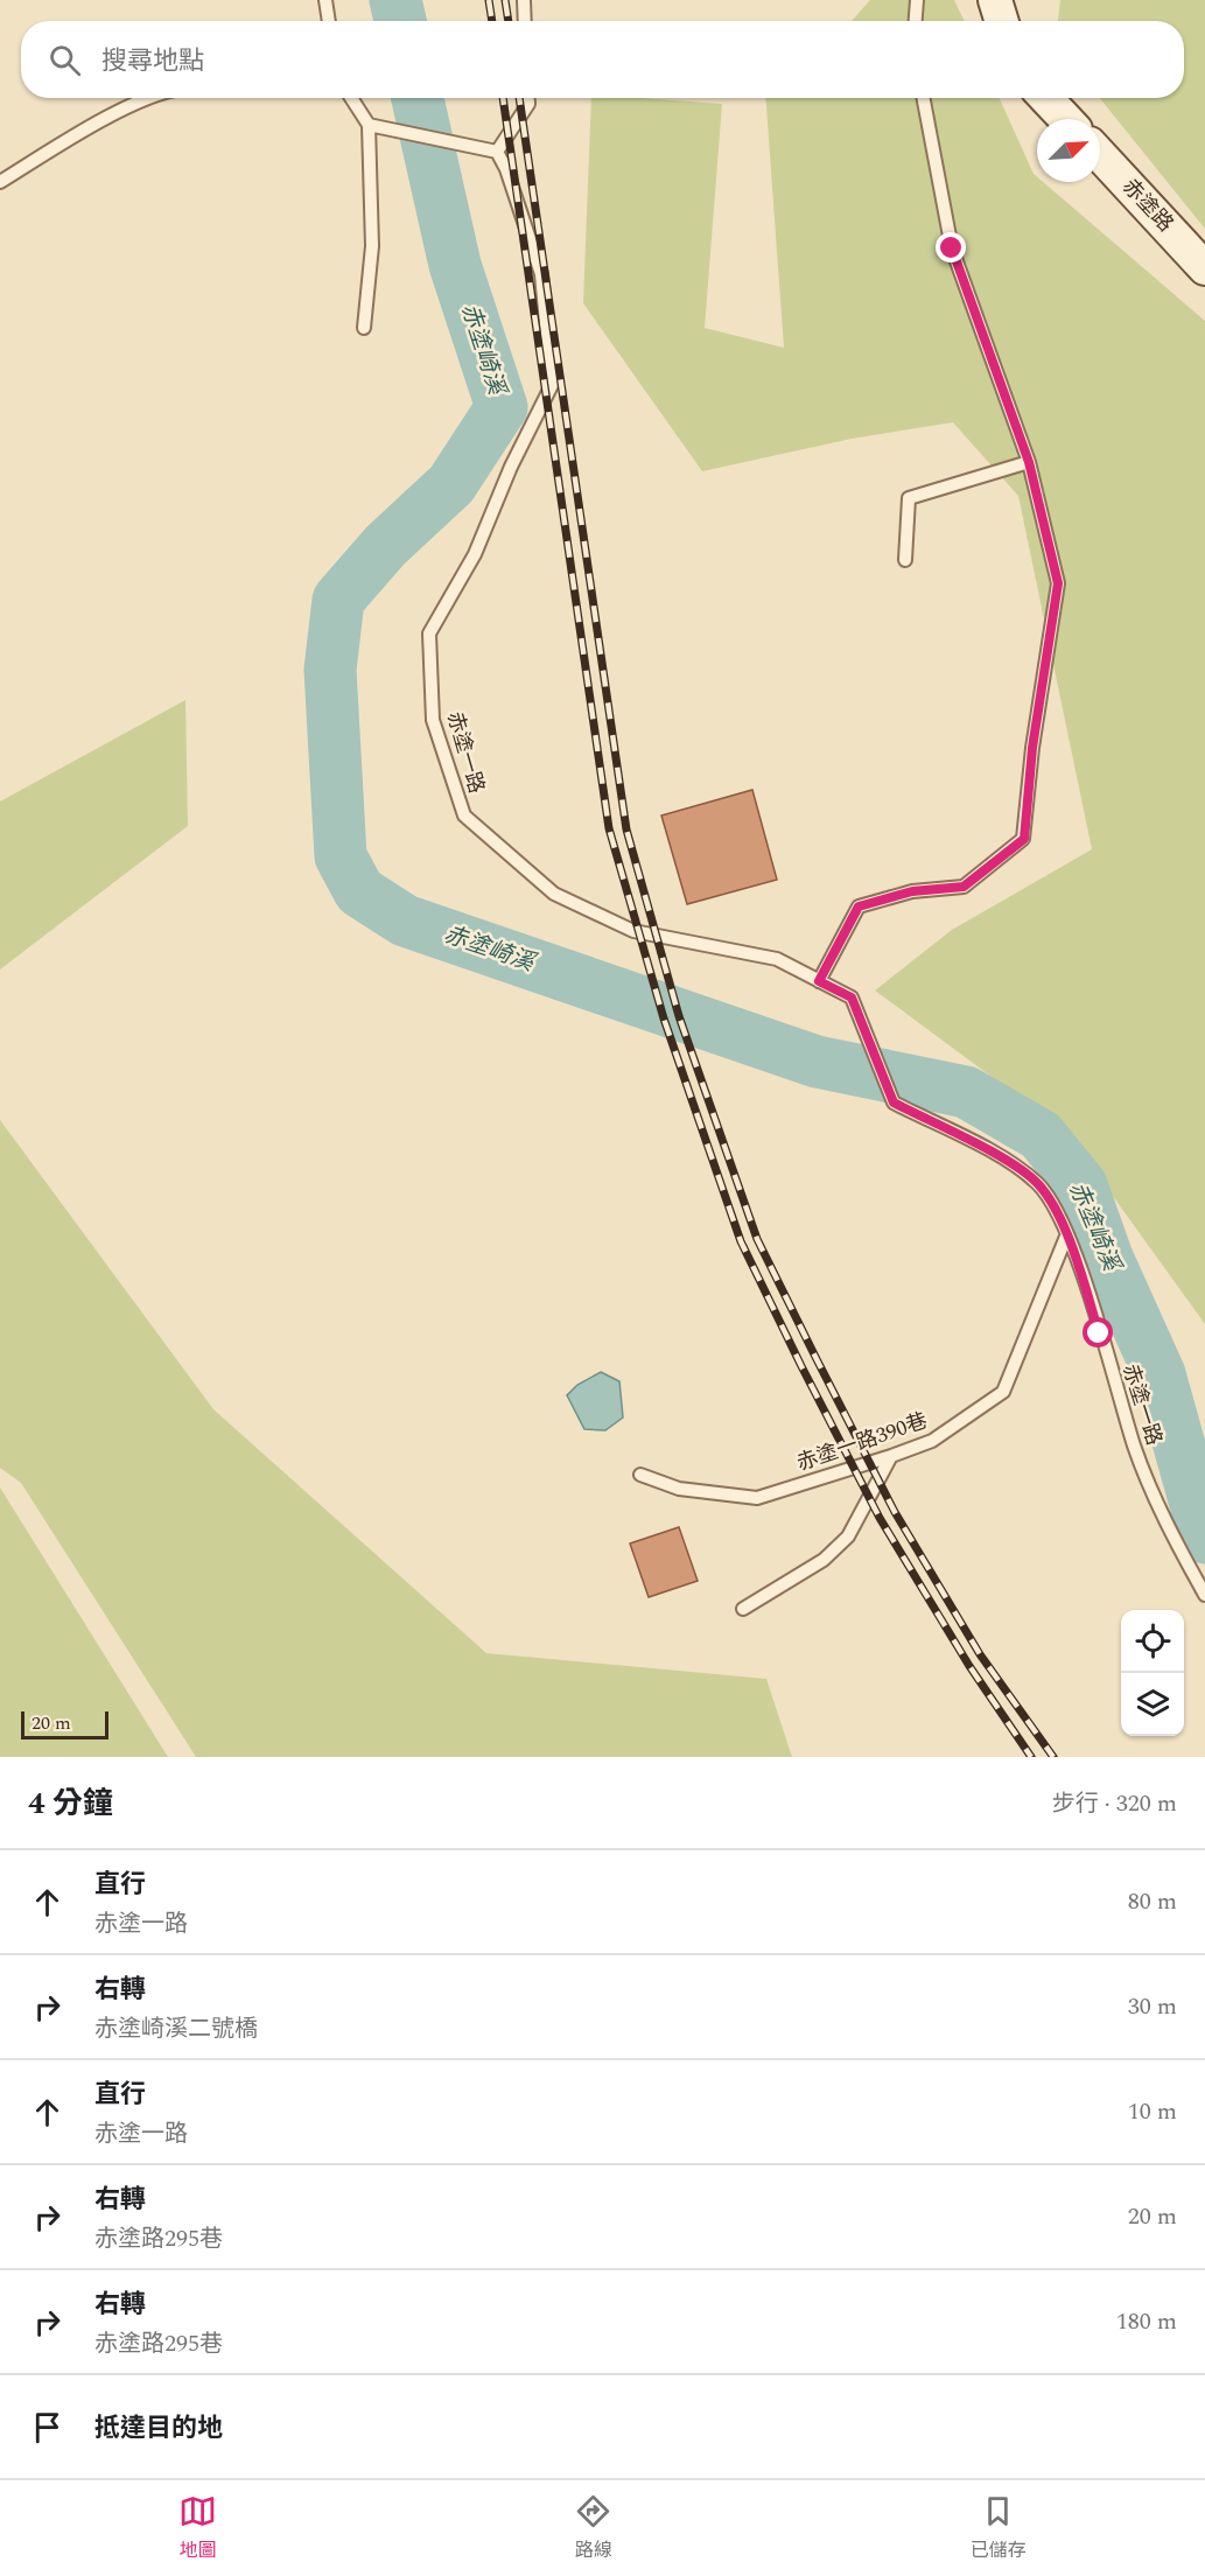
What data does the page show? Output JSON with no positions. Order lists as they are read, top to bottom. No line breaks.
{"streets":{"street":["赤塗路"],"lane":["赤塗一路","赤塗一路390巷"]},"crossings":[["赤塗一路","赤塗一路390巷"]],"water":["赤塗崎溪"],"scale_bar":"20 m","north":"top right","page":{"search":"搜尋地點","scale":"20 m","heading":["4 分鐘","步行 · 320 m"],"list":[["直行","赤塗一路","80 m"],["右轉","赤塗崎溪二號橋","30 m"],["直行","赤塗一路","10 m"],["右轉","赤塗路295巷","20 m"],["右轉","赤塗路295巷","180 m"],"抵達目的地"],"nav":["地圖","路線","已儲存"]}}
